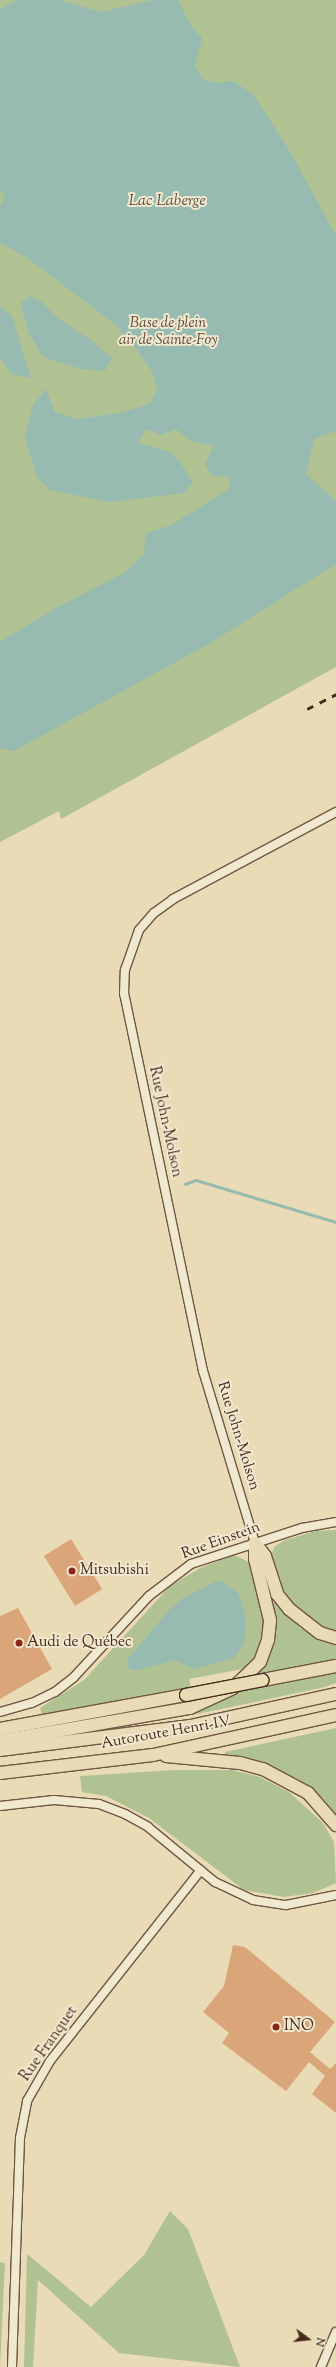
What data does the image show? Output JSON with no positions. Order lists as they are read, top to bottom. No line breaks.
{"streets":{"highway":["Autoroute Henri-IV"],"street":["Rue John-Molson","Rue Einstein","Rue Franquet"]},"crossings":[["Rue John-Molson","Rue Einstein"]],"water":["Lac Laberge"],"parks":["Base de plein air de Sainte-Foy"],"places":["Mitsubishi","Audi de Québec","INO"],"north":"right"}
